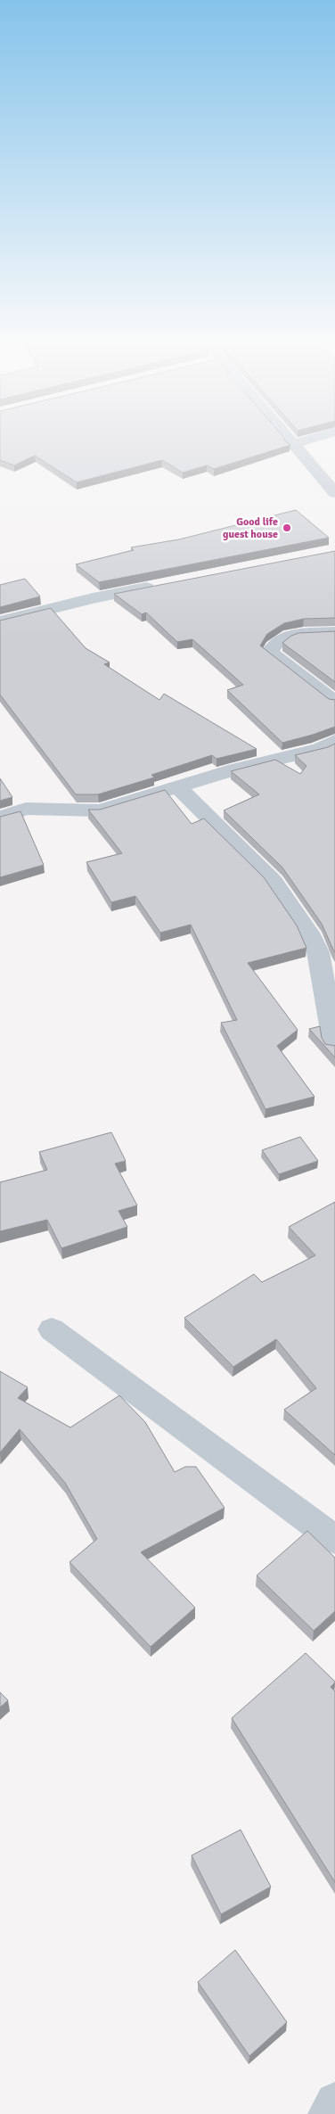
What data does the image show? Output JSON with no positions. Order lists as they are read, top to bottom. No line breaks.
{"places":["Good life guest house"]}
